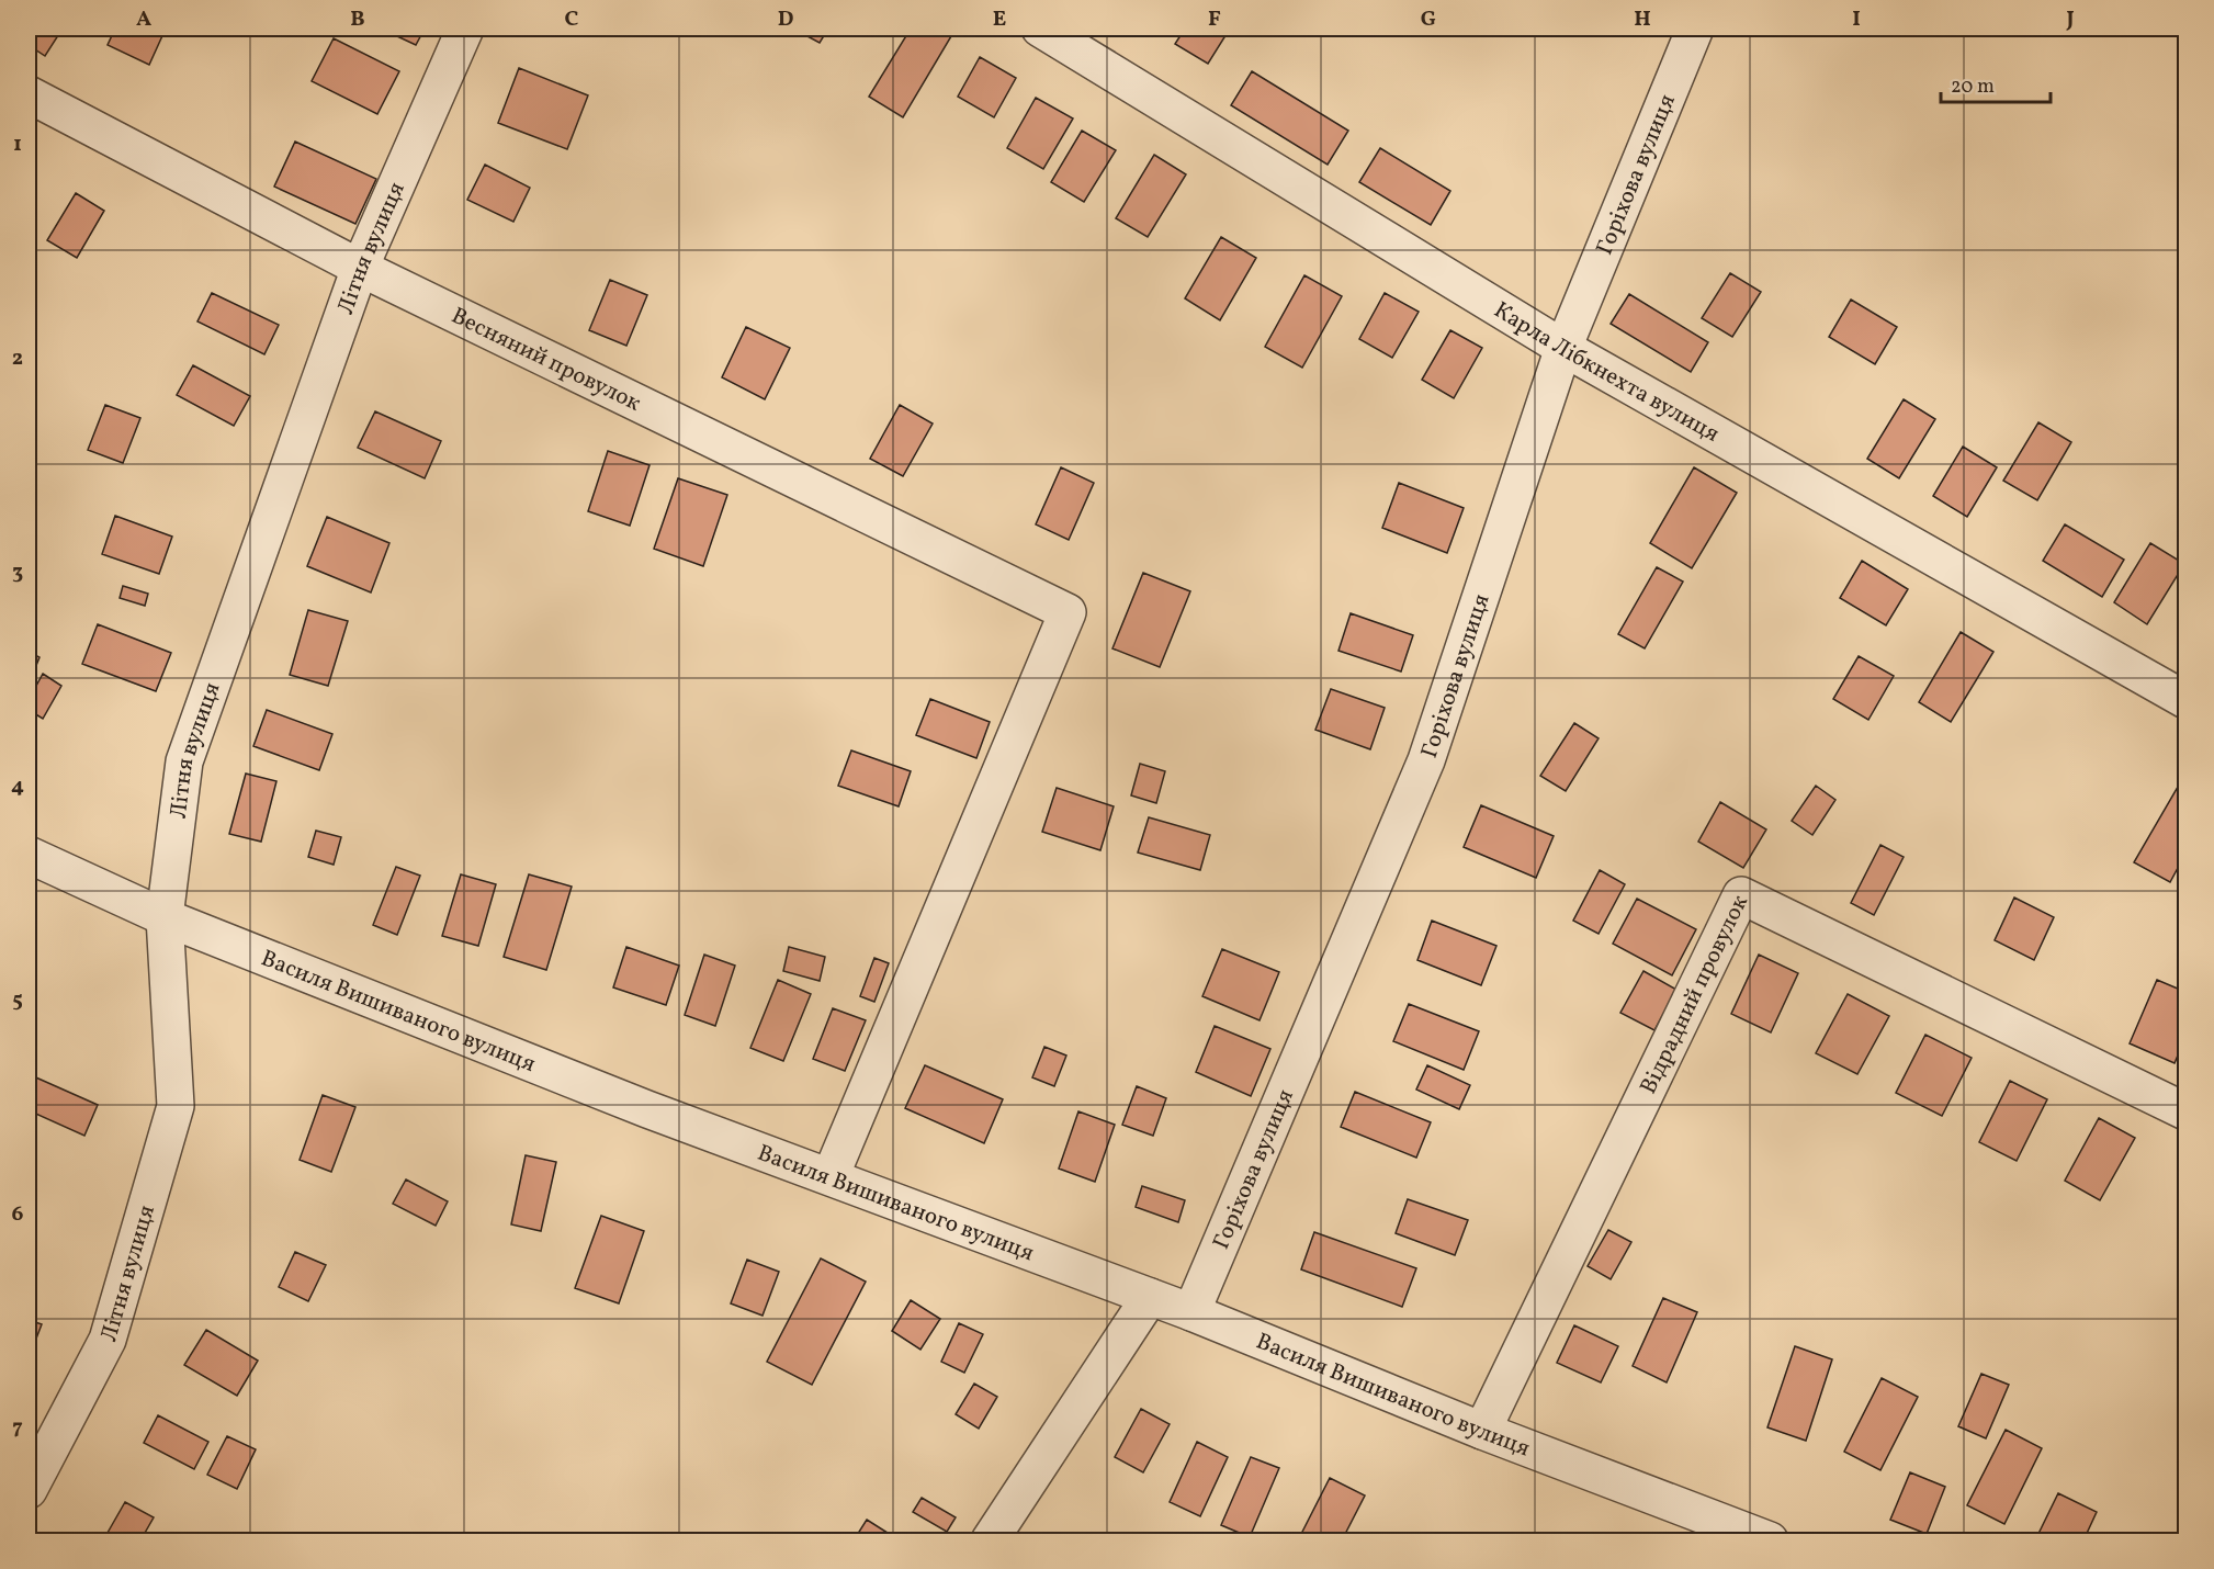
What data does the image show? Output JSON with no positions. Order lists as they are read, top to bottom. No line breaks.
{"streets":{"street":["Горіхова вулиця","Літня вулиця","Весняний провулок","Карла Лібкнехта вулиця","Відрадний провулок","Василя Вишиваного вулиця"]},"crossings":[["Горіхова вулиця","Карла Лібкнехта вулиця"],["Горіхова вулиця","Василя Вишиваного вулиця"],["Літня вулиця","Весняний провулок"],["Літня вулиця","Василя Вишиваного вулиця"],["Весняний провулок","Василя Вишиваного вулиця"],["Відрадний провулок","Василя Вишиваного вулиця"]],"scale_bar":"20 m","grid":{"columns":["A","B","C","D","E","F","G","H","I","J"],"rows":["1","2","3","4","5","6","7"]}}
